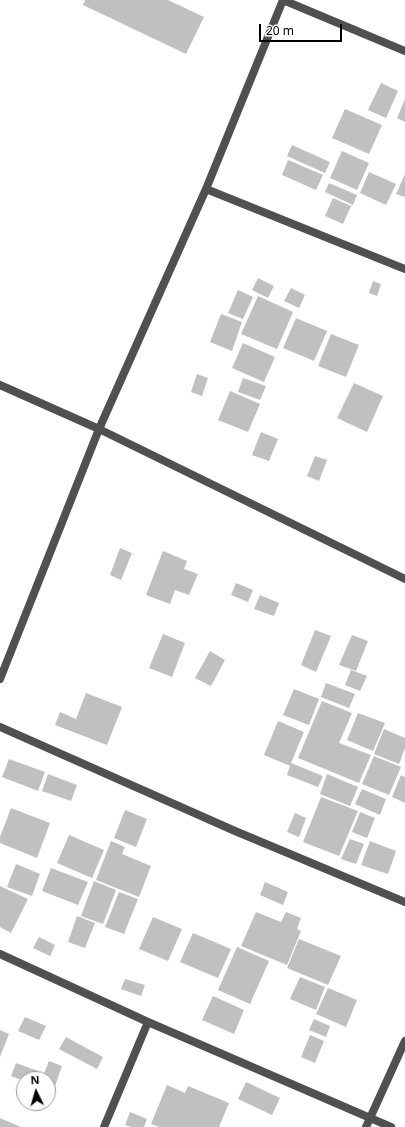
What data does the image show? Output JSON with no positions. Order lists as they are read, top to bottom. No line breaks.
{"scale_bar":"20 m","north":"top"}
